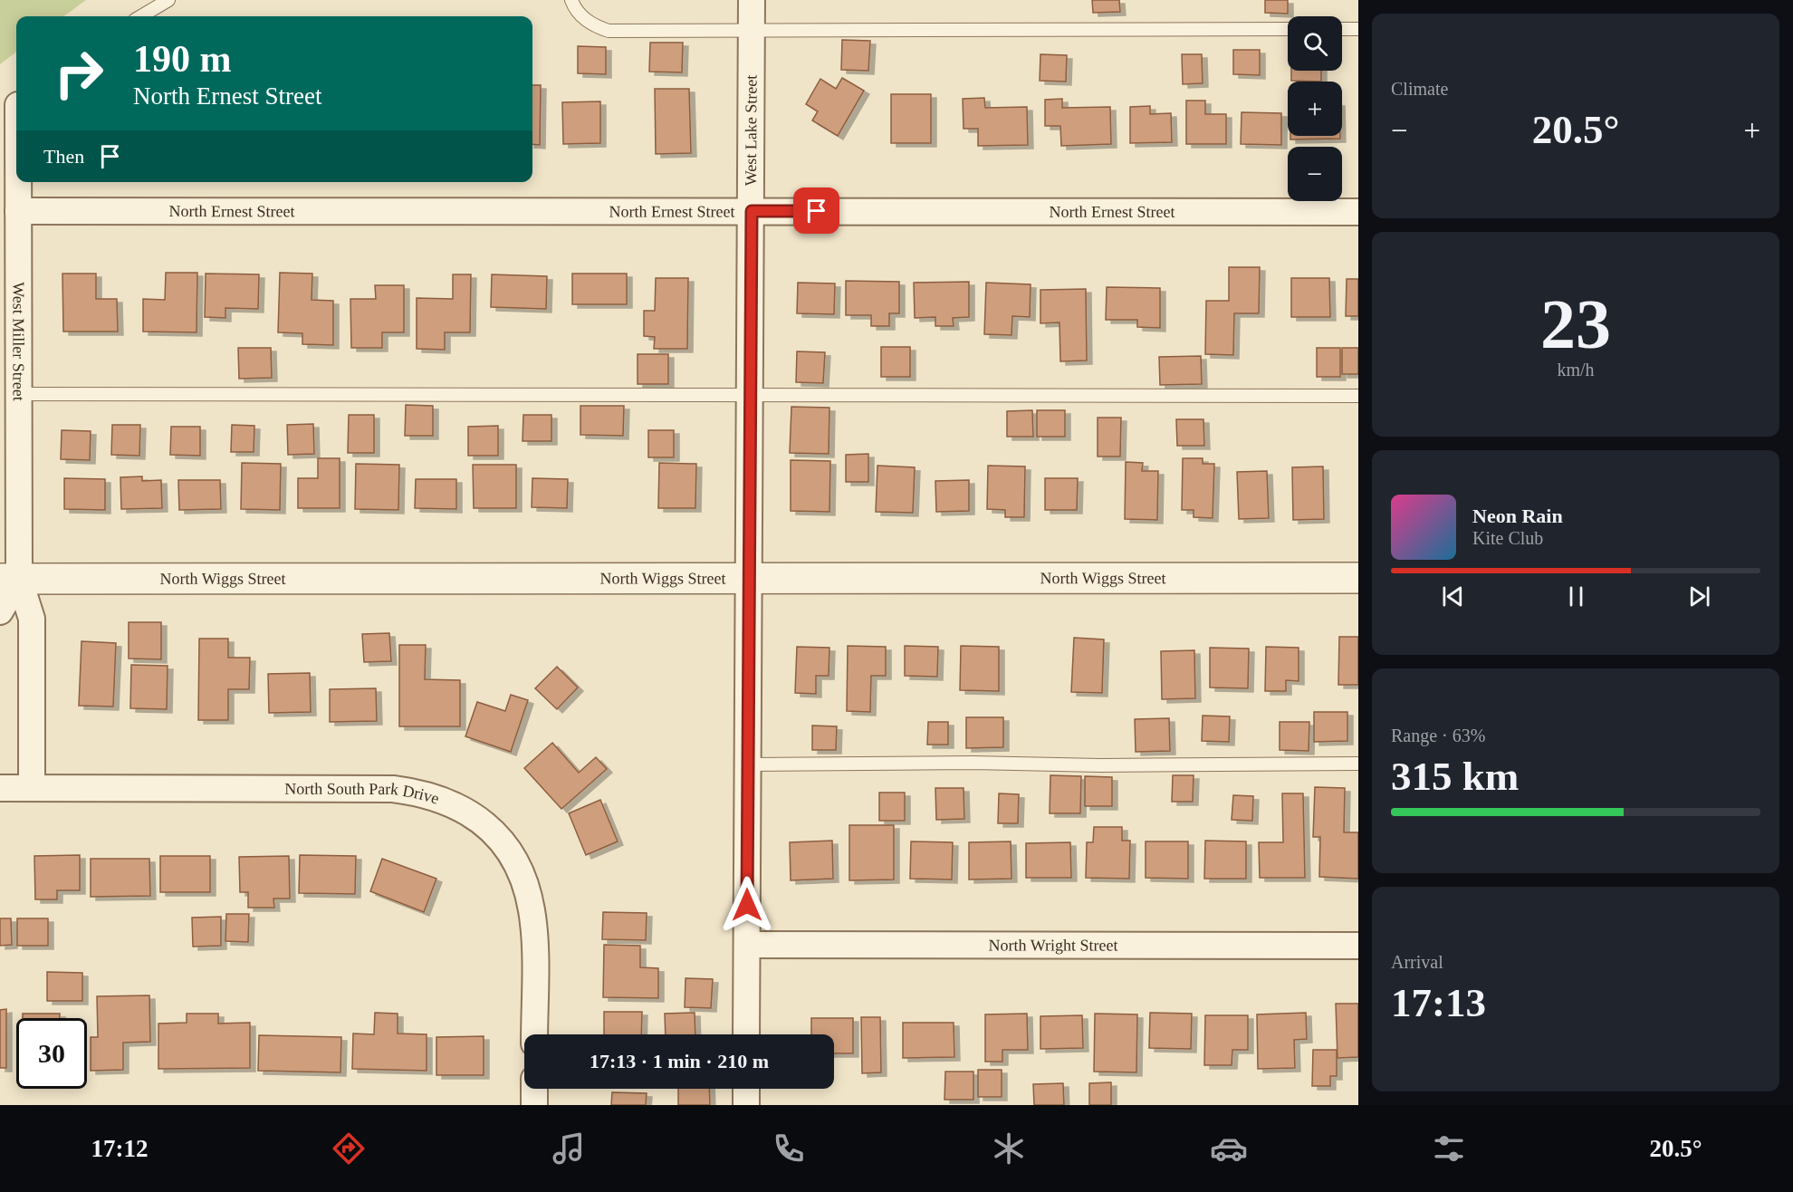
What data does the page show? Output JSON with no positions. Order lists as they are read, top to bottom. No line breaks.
{"streets":{"street":["West Lake Street","North Ernest Street","West Miller Street","North Wiggs Street","North South Park Drive","North Wright Street"]},"crossings":[["West Lake Street","North Ernest Street"],["West Lake Street","North Wiggs Street"],["West Lake Street","North Wright Street"],["North Ernest Street","West Miller Street"],["West Miller Street","North Wiggs Street"],["West Miller Street","North South Park Drive"]],"page":{"tile":["Climate",["23","km/h"],["Range · 63%","315 km"],["Arrival","17:13"]],"map_buttons":["+","−"],"turn":["190 m","North Ernest Street"],"heat":["−","20.5°","+"],"then":"Then","song":["Neon Rain","Kite Club"],"limit":"30","trip":"17:13 · 1 min · 210 m","tabs":["17:12","20.5°"]}}
